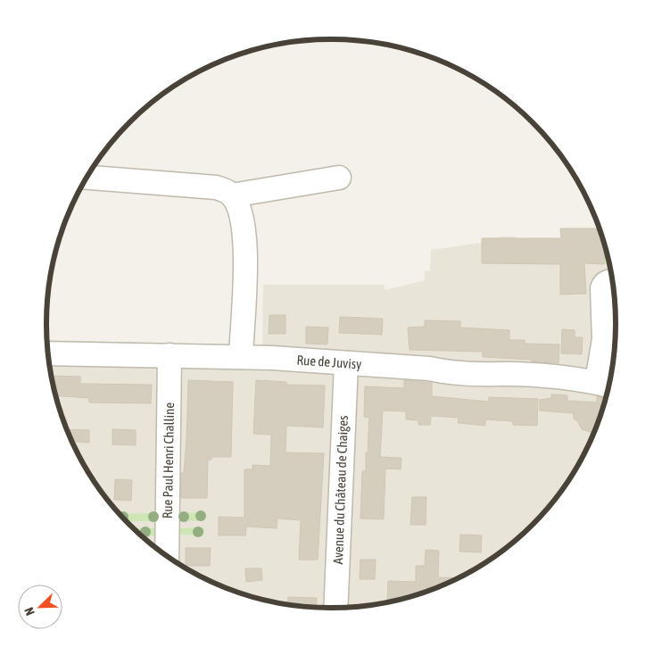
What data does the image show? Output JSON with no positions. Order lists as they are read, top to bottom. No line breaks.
{"streets":{"street":["Rue de Juvisy","Rue Paul Henri Challine","Avenue du Château de Chaiges"]},"crossings":[["Rue de Juvisy","Rue Paul Henri Challine"],["Rue de Juvisy","Avenue du Château de Chaiges"]],"north":"bottom left"}
